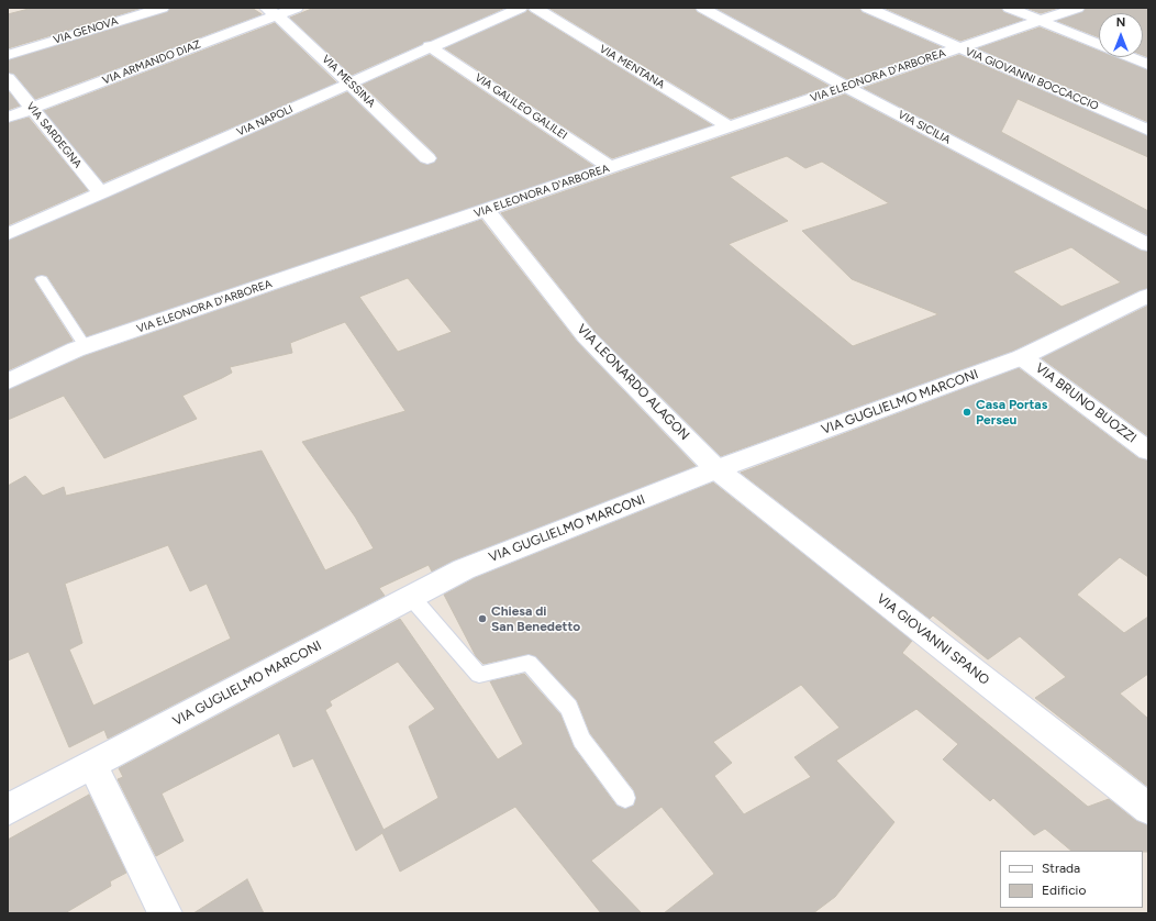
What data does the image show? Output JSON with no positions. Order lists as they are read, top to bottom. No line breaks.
{"streets":{"street":["VIA GENOVA","VIA ARMANDO DIAZ","VIA MENTANA","VIA ELEONORA D'ARBOREA","VIA GIOVANNI BOCCACCIO","VIA MESSINA","VIA GALILEO GALILEI","VIA NAPOLI","VIA SICILIA","VIA SARDEGNA","VIA LEONARDO ALAGON","VIA GUGLIELMO MARCONI","VIA BRUNO BUOZZI","VIA GIOVANNI SPANO"]},"crossings":[["VIA ARMANDO DIAZ","VIA MESSINA"],["VIA ARMANDO DIAZ","VIA SARDEGNA"],["VIA MENTANA","VIA ELEONORA D'ARBOREA"],["VIA ELEONORA D'ARBOREA","VIA GIOVANNI BOCCACCIO"],["VIA ELEONORA D'ARBOREA","VIA GALILEO GALILEI"],["VIA ELEONORA D'ARBOREA","VIA SICILIA"],["VIA ELEONORA D'ARBOREA","VIA LEONARDO ALAGON"],["VIA MESSINA","VIA NAPOLI"],["VIA GALILEO GALILEI","VIA NAPOLI"],["VIA NAPOLI","VIA SARDEGNA"],["VIA LEONARDO ALAGON","VIA GUGLIELMO MARCONI"],["VIA LEONARDO ALAGON","VIA GIOVANNI SPANO"],["VIA GUGLIELMO MARCONI","VIA BRUNO BUOZZI"],["VIA GUGLIELMO MARCONI","VIA GIOVANNI SPANO"]],"places":["Casa Portas Perseu","Chiesa di San Benedetto"],"legend":["Strada","Edificio"],"north":"top"}
